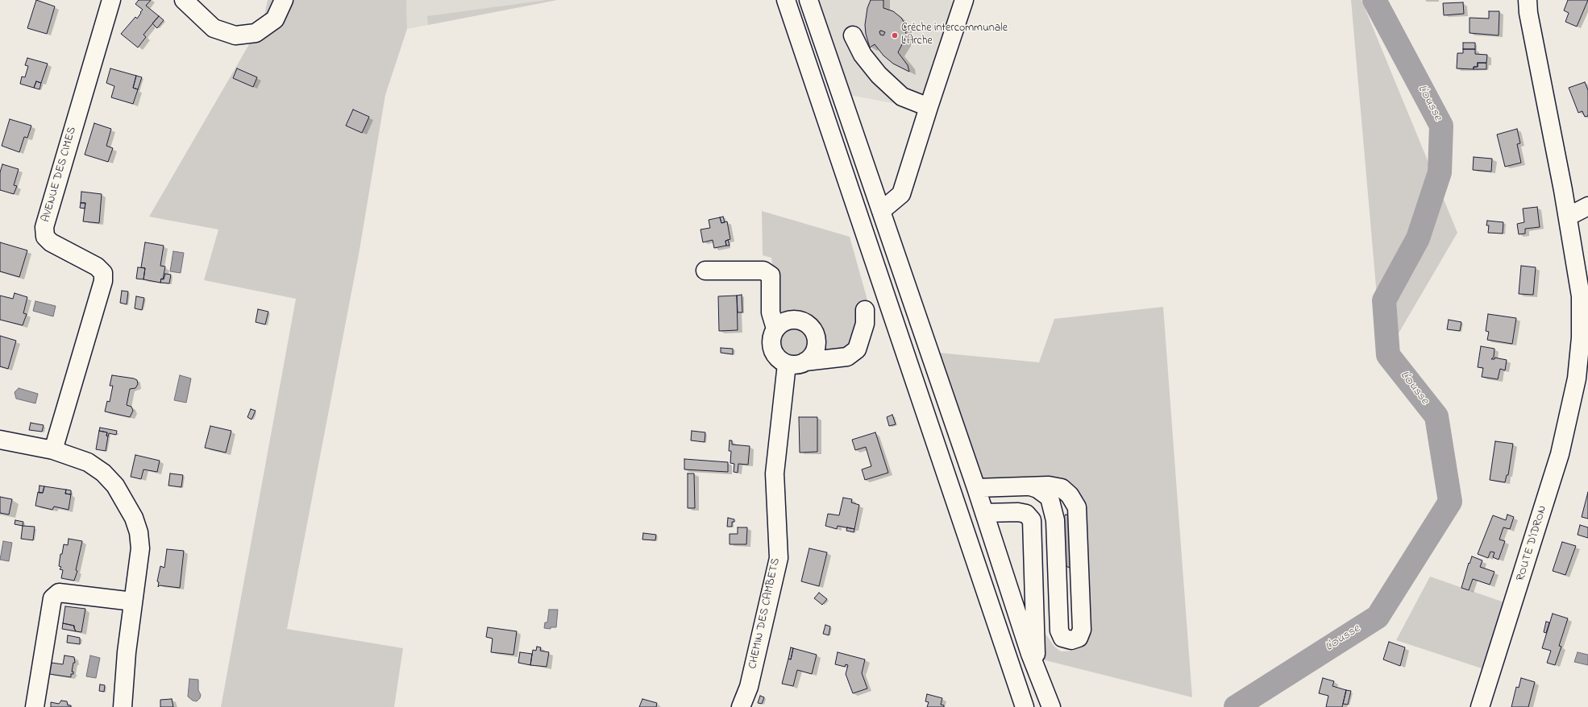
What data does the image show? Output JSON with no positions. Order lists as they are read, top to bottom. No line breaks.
{"streets":{"street":["AVENUE DES CIMES","ROUTE D'IDRON","CHEMIN DES CAMBETS"]},"water":["L'Ousse"],"places":["Crèche intercommunale L'Arche"]}
